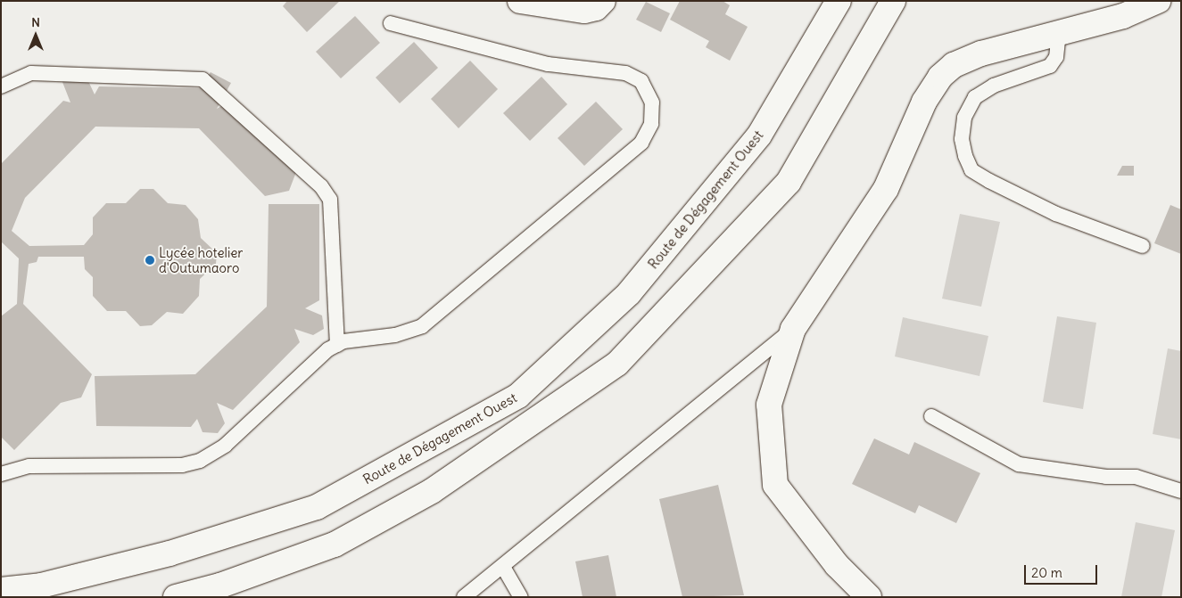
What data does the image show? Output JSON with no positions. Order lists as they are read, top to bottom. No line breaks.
{"streets":{"main road":["Route de Dégagement Ouest"]},"places":["Lycée hotelier d'Outumaoro"],"scale_bar":"20 m","north":"top"}
